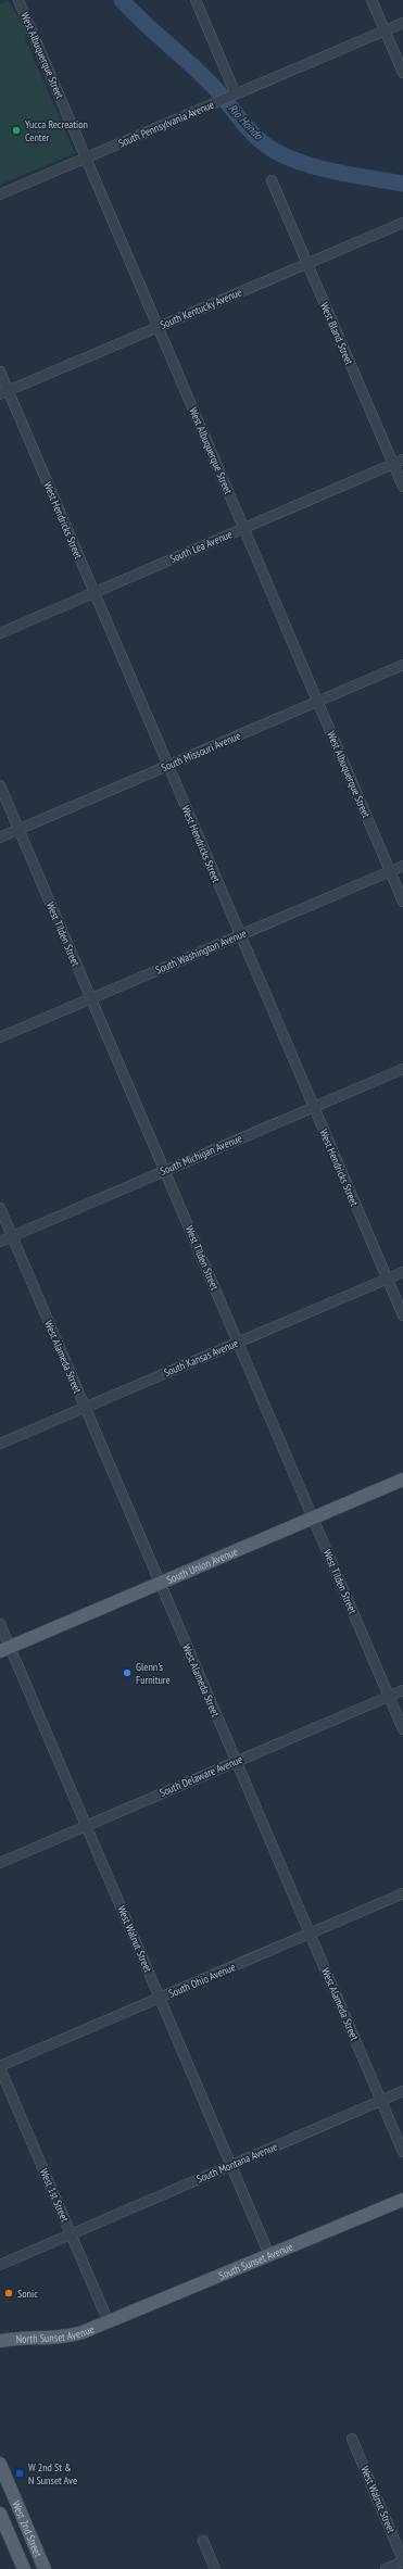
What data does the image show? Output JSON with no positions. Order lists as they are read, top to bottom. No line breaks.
{"streets":{"main road":["South Union Avenue","South Sunset Avenue","North Sunset Avenue","West 2nd Street"],"street":["West Albuquerque Street","South Pennsylvania Avenue","South Kentucky Avenue","West Bland Street","West Hendricks Street","South Lea Avenue","South Missouri Avenue","West Tilden Street","South Washington Avenue","South Michigan Avenue","West Alameda Street","South Kansas Avenue","South Delaware Avenue","West Walnut Street","South Ohio Avenue","South Montana Avenue","West 1st Street"]},"crossings":[["West Albuquerque Street","South Pennsylvania Avenue"],["West Albuquerque Street","South Kentucky Avenue"],["West Albuquerque Street","South Lea Avenue"],["West Albuquerque Street","South Missouri Avenue"],["West Albuquerque Street","South Washington Avenue"],["South Kentucky Avenue","West Bland Street"],["South Kentucky Avenue","West Hendricks Street"],["West Bland Street","South Lea Avenue"],["West Hendricks Street","South Lea Avenue"],["West Hendricks Street","South Missouri Avenue"],["West Hendricks Street","South Washington Avenue"],["West Hendricks Street","South Michigan Avenue"],["West Hendricks Street","South Kansas Avenue"],["South Missouri Avenue","West Tilden Street"],["West Tilden Street","South Washington Avenue"],["West Tilden Street","South Michigan Avenue"],["West Tilden Street","South Kansas Avenue"],["West Tilden Street","South Union Avenue"],["West Tilden Street","South Delaware Avenue"],["South Michigan Avenue","West Alameda Street"],["West Alameda Street","South Kansas Avenue"],["West Alameda Street","South Union Avenue"],["West Alameda Street","South Delaware Avenue"],["West Alameda Street","South Ohio Avenue"],["West Alameda Street","South Montana Avenue"],["South Union Avenue","West Walnut Street"],["South Delaware Avenue","West Walnut Street"],["West Walnut Street","South Ohio Avenue"],["West Walnut Street","South Montana Avenue"],["West Walnut Street","South Sunset Avenue"],["South Ohio Avenue","West 1st Street"],["South Montana Avenue","West 1st Street"],["West 1st Street","South Sunset Avenue"],["West 1st Street","North Sunset Avenue"],["South Sunset Avenue","North Sunset Avenue"]],"water":["Rio Hondo"],"places":{"other":["Yucca Recreation Center","Glenn's Furniture","Sonic"],"transit":["W 2nd St & N Sunset Ave"]}}
